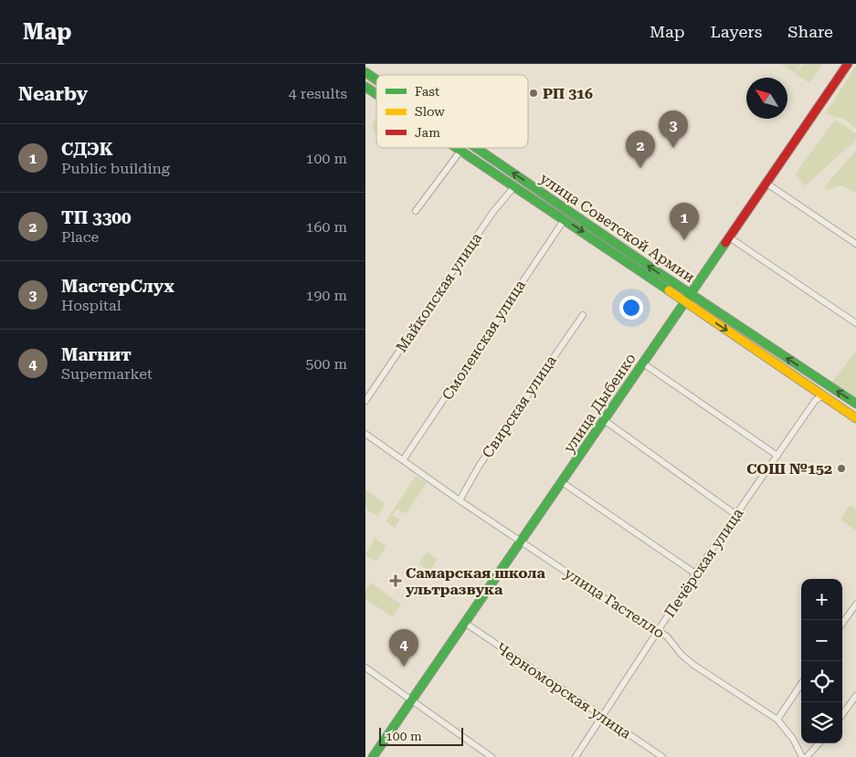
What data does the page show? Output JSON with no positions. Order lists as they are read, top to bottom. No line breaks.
{"streets":{"main road":["улица Советской Армии","улица Дыбенко"],"street":["Майкопская улица","Смоленская улица","Свирская улица","Печёрская улица","улица Гастелло","Черноморская улица"]},"crossings":[["улица Советской Армии","Майкопская улица"],["улица Советской Армии","Смоленская улица"],["улица Советской Армии","улица Дыбенко"],["улица Советской Армии","Печёрская улица"],["Смоленская улица","улица Гастелло"],["улица Дыбенко","улица Гастелло"],["улица Дыбенко","Черноморская улица"],["Свирская улица","улица Гастелло"],["Печёрская улица","улица Гастелло"],["Печёрская улица","Черноморская улица"]],"places":{"other":["РП 316","СОШ №152"],"health":["Самарская школа ультразвука"]},"legend":["Fast","Slow","Jam"],"scale_bar":"100 m","north":"top left","page":{"header":"Map","nav":["Map","Layers","Share"],"heading":["Nearby","4 results"],"pins":["3","2","1","4"],"list":[{"mark":"1","name":"СДЭК","note":"Public building","value":"100 m"},{"mark":"2","name":"ТП 3300","note":"Place","value":"160 m"},{"mark":"3","name":"МастерСлух","note":"Hospital","value":"190 m"},{"mark":"4","name":"Магнит","note":"Supermarket","value":"500 m"}],"map_buttons":["+","−"],"scale":"100 m"}}
